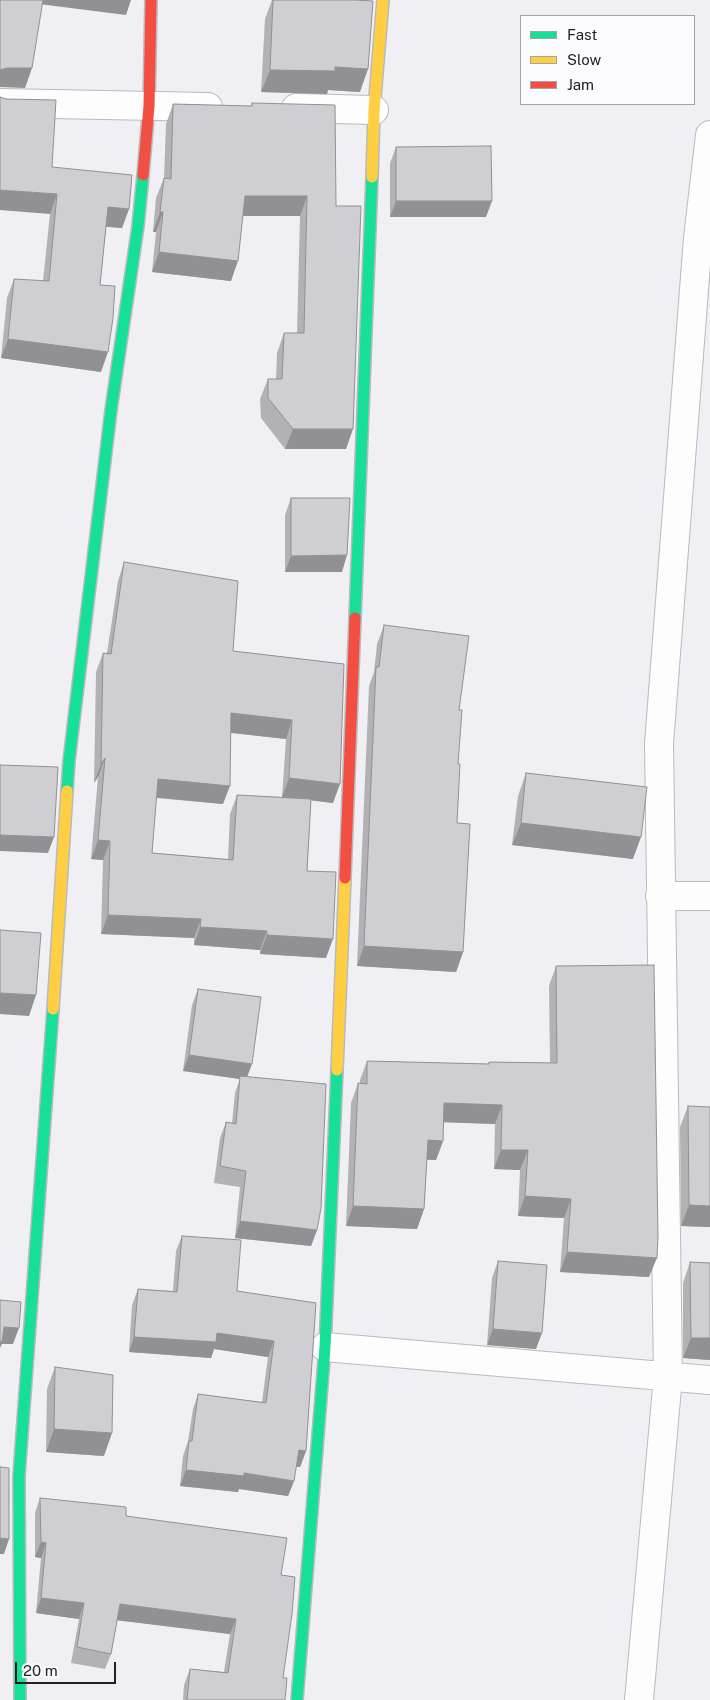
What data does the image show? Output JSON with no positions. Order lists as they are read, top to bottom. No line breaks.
{"legend":["Fast","Slow","Jam"],"scale_bar":"20 m"}
